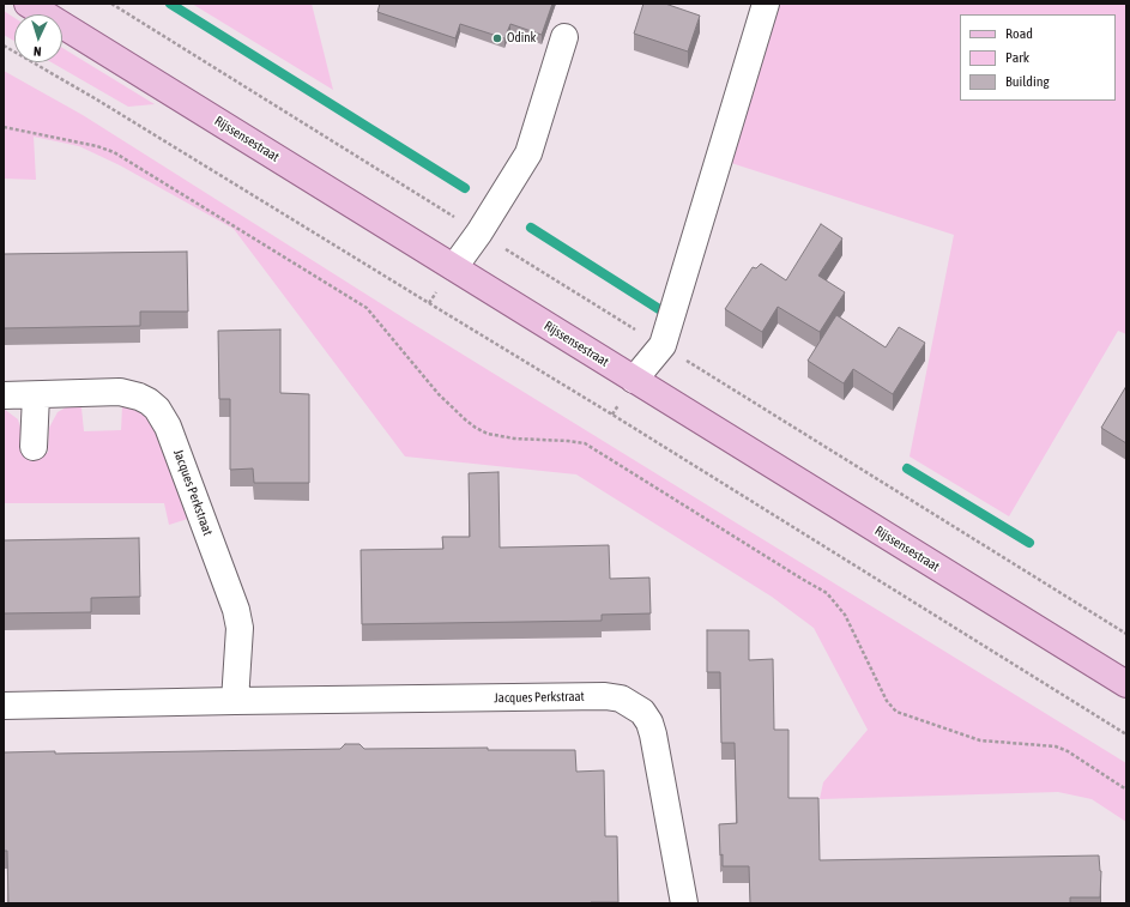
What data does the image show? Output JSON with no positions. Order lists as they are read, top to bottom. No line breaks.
{"streets":{"main road":["Rijssensestraat"],"street":["Jacques Perkstraat"]},"places":["Odink"],"legend":["Road","Park","Building"],"north":"bottom"}
